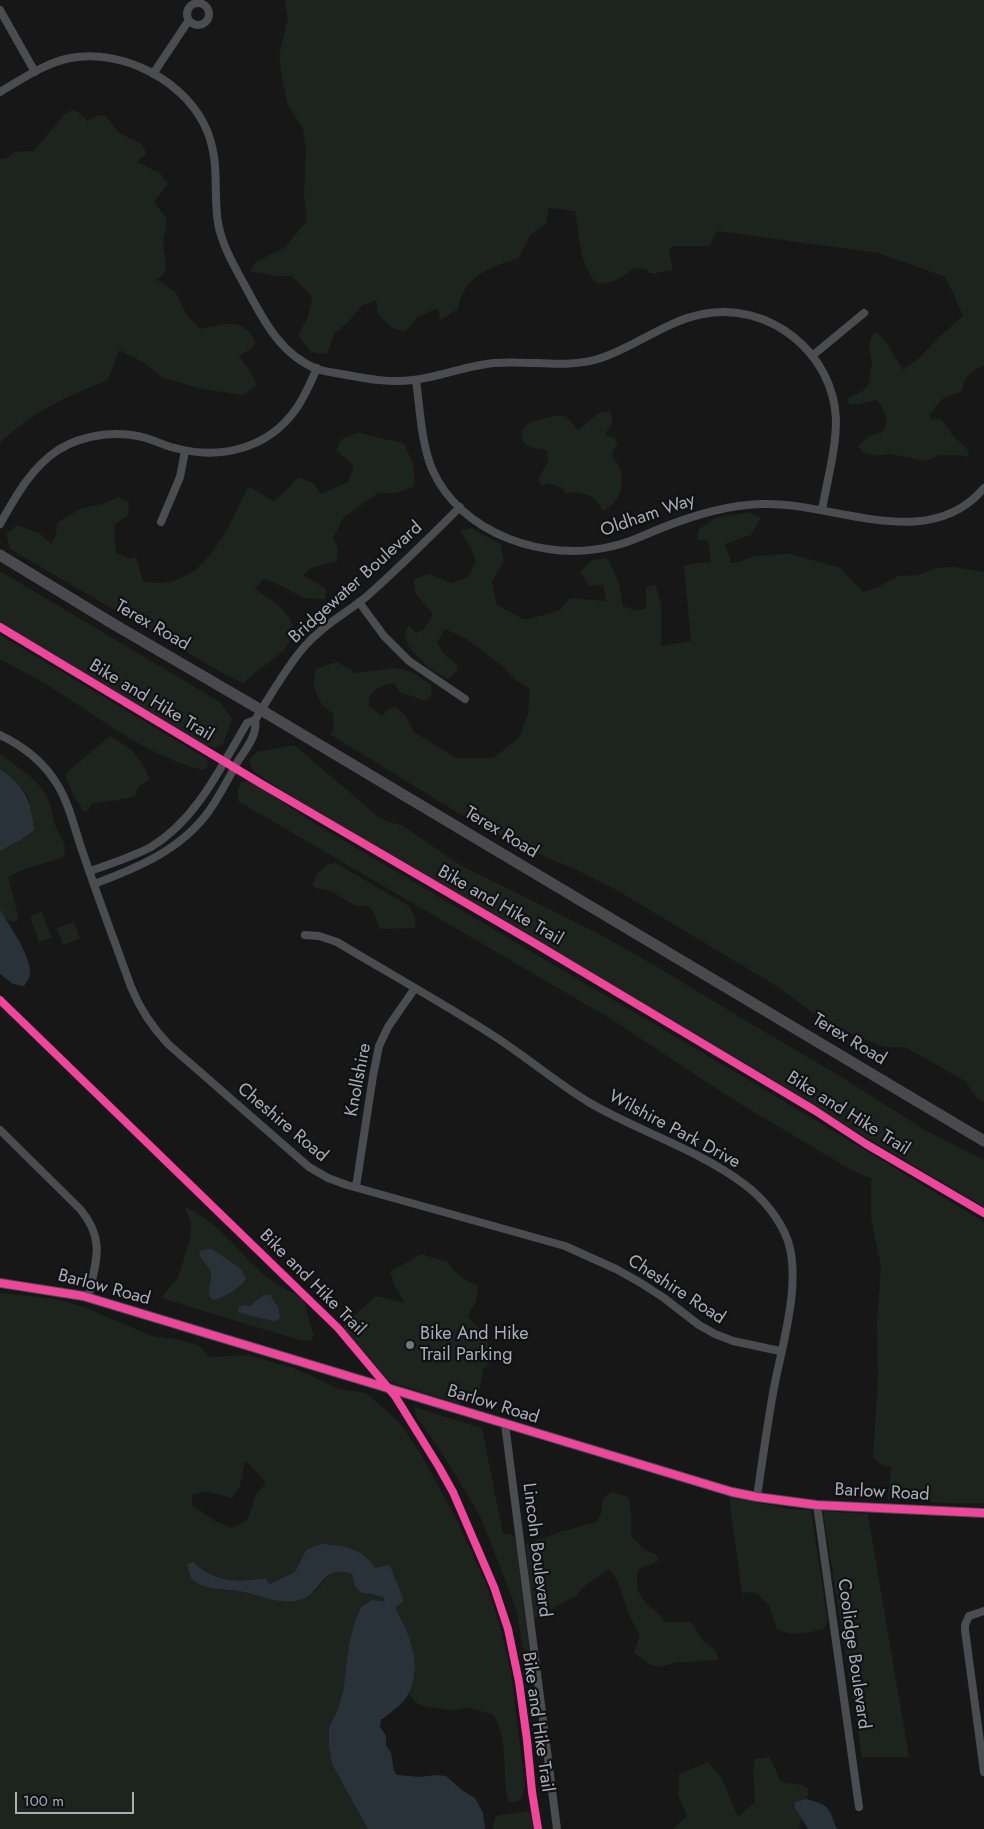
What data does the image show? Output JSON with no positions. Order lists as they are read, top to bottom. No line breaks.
{"streets":{"main road":["Terex Road"],"street":["Oldham Way","Bridgewater Boulevard","Knollshire","Cheshire Road","Wilshire Park Drive","Barlow Road","Lincoln Boulevard","Coolidge Boulevard"],"cycle path":["Bike and Hike Trail"]},"crossings":[["Oldham Way","Bridgewater Boulevard"],["Bridgewater Boulevard","Terex Road"],["Knollshire","Cheshire Road"],["Knollshire","Wilshire Park Drive"],["Cheshire Road","Wilshire Park Drive"],["Wilshire Park Drive","Barlow Road"],["Barlow Road","Lincoln Boulevard"],["Barlow Road","Coolidge Boulevard"]],"places":["Bike And Hike Trail Parking"],"scale_bar":"100 m"}
